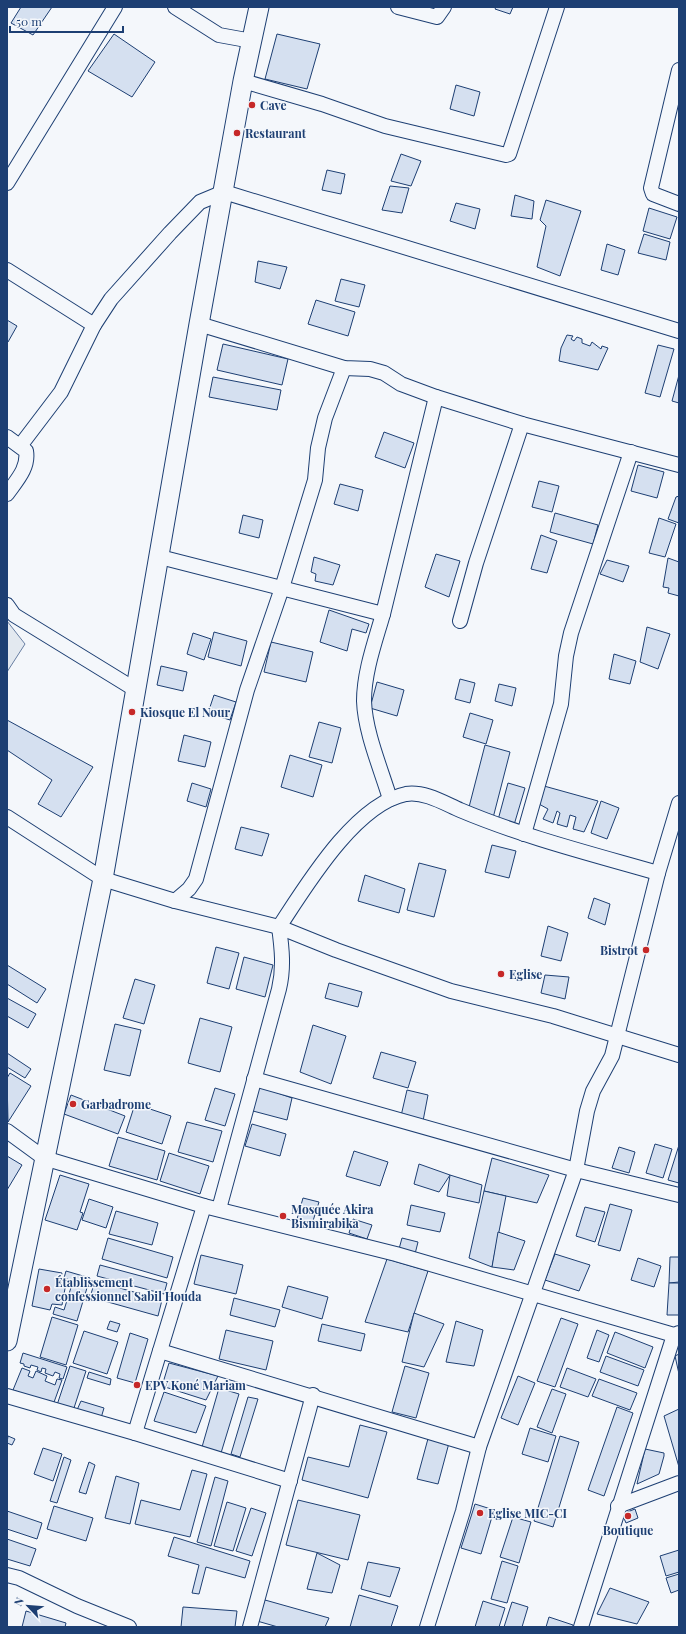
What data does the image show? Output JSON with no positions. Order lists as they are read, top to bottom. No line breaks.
{"places":["Cave","Restaurant","Kiosque El Nour","Bistrot","Eglise","Garbadrome","Mosquée Akira Bismirabika","Établissement confessionnel Sabil Houda","EPV Koné Mariam","Eglise MIC-CI","Boutique"],"scale_bar":"50 m","north":"top left"}
